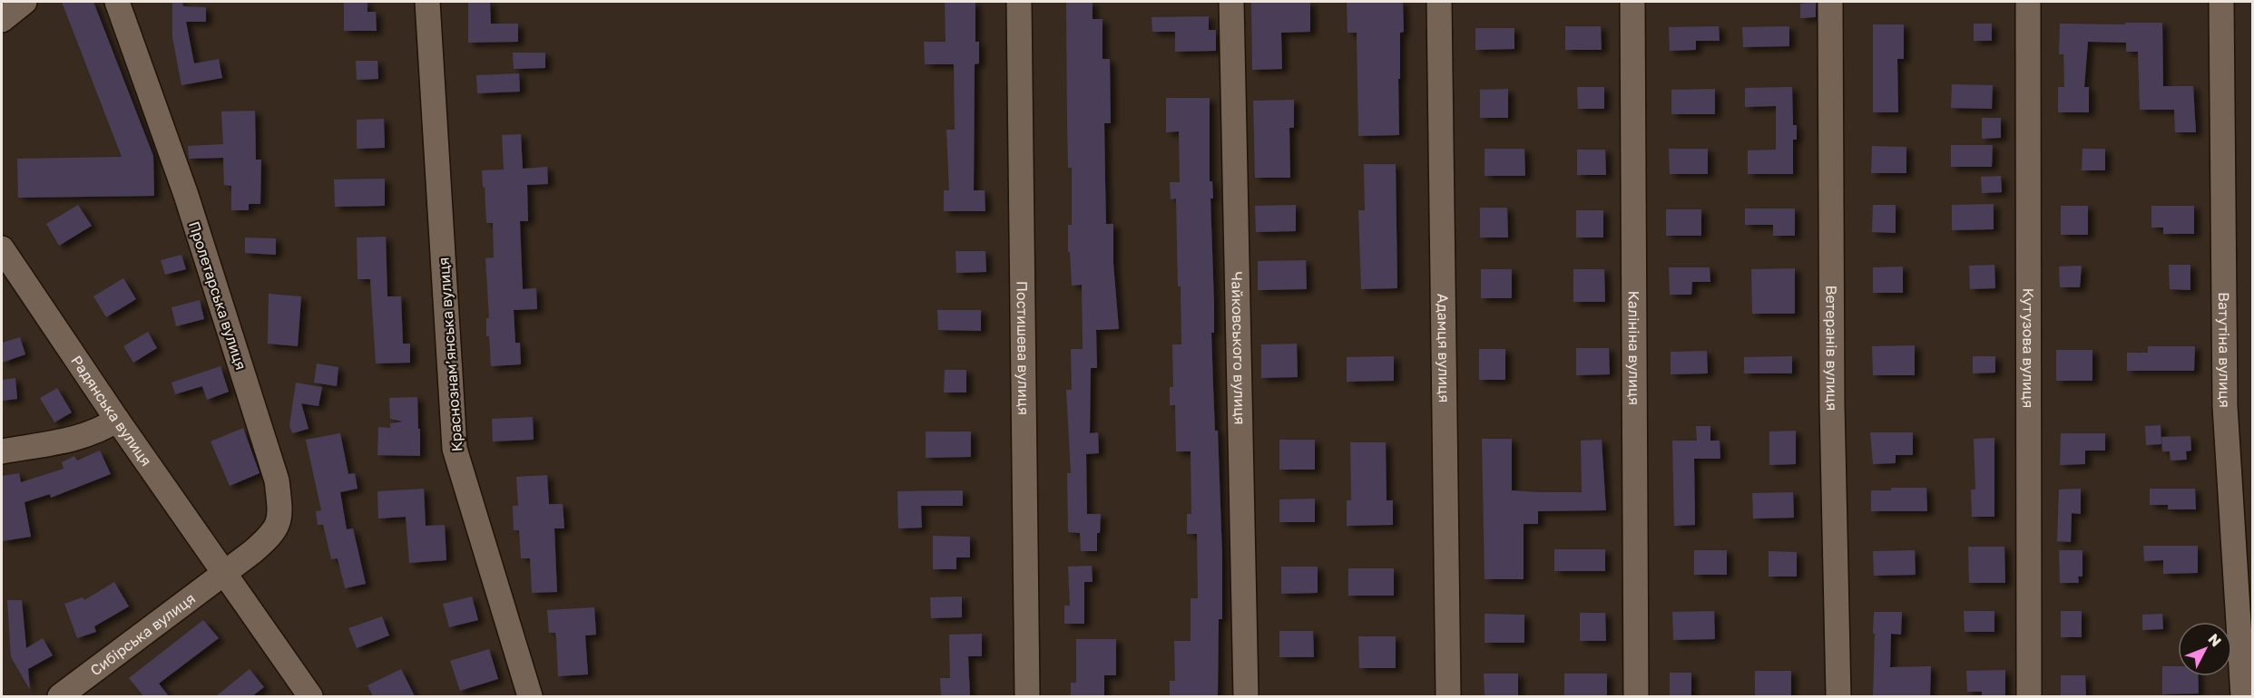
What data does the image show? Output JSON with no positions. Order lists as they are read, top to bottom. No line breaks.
{"streets":{"street":["Пролетарська вулиця","Постишева вулиця","Чайковського вулиця","Адамця вулиця","Калініна вулиця","Ветеранів вулиця","Кутузова вулиця","Ватутіна вулиця","Краснознамʼянська вулиця","Радянська вулиця","Сибірська вулиця"]},"crossings":[["Пролетарська вулиця","Радянська вулиця"],["Пролетарська вулиця","Сибірська вулиця"],["Радянська вулиця","Сибірська вулиця"]],"north":"top right"}
